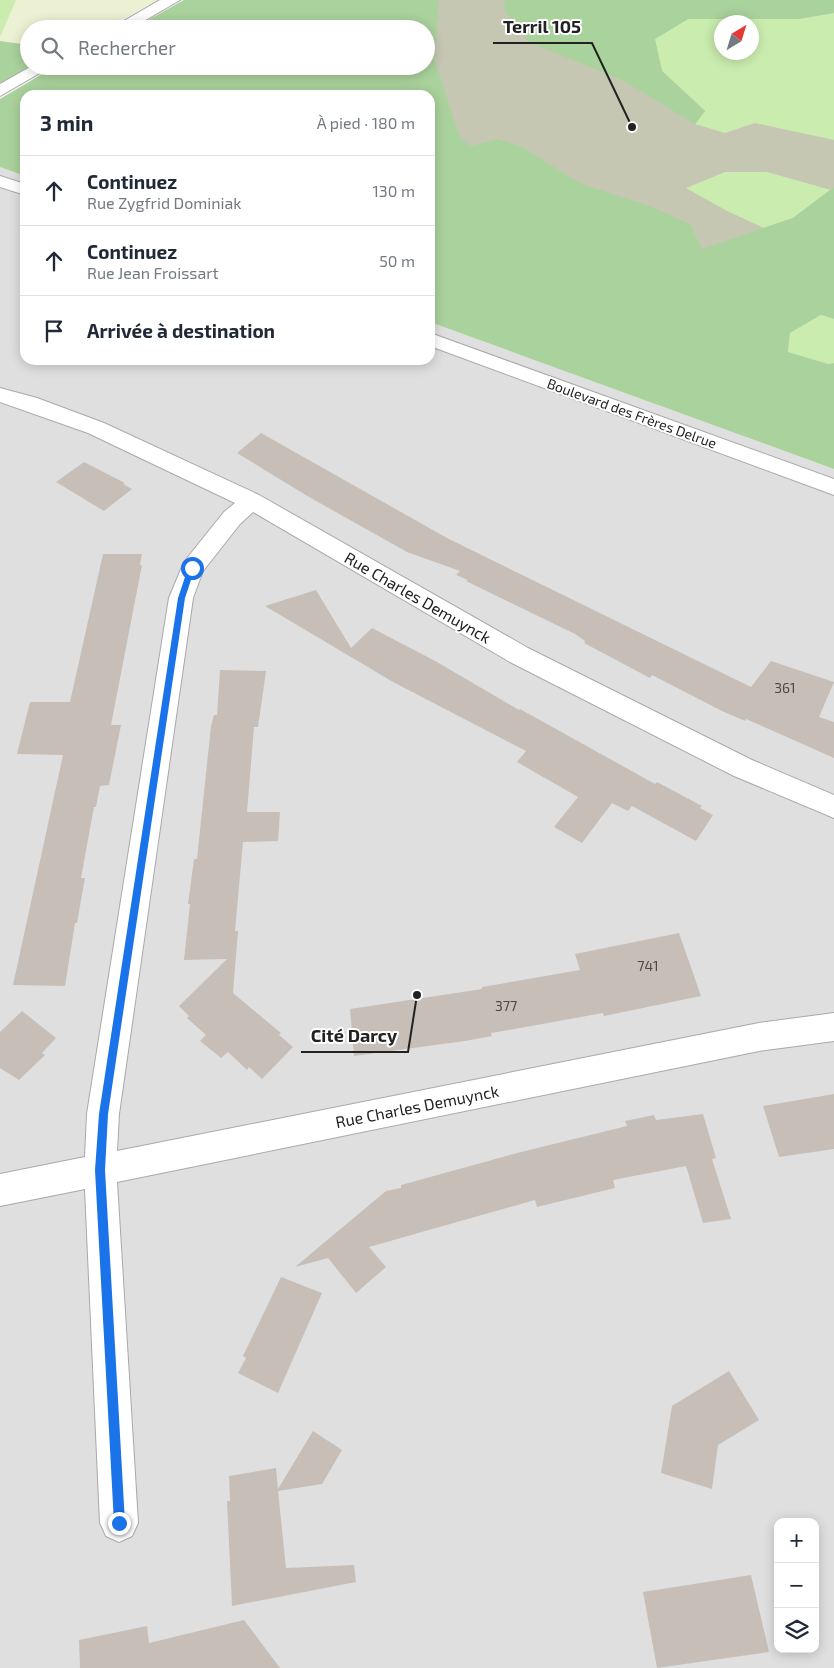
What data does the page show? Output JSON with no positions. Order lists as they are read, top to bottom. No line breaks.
{"streets":{"street":["Boulevard des Frères Delrue","Rue Charles Demuynck"]},"places":["Terril 105","Cité Darcy"],"house_numbers":["361","741","377"],"north":"top right","page":{"search":"Rechercher","heading":["3 min","À pied · 180 m"],"list":[["Continuez","Rue Zygfrid Dominiak","130 m"],["Continuez","Rue Jean Froissart","50 m"],"Arrivée à destination"],"map_buttons":["+","−"]}}
